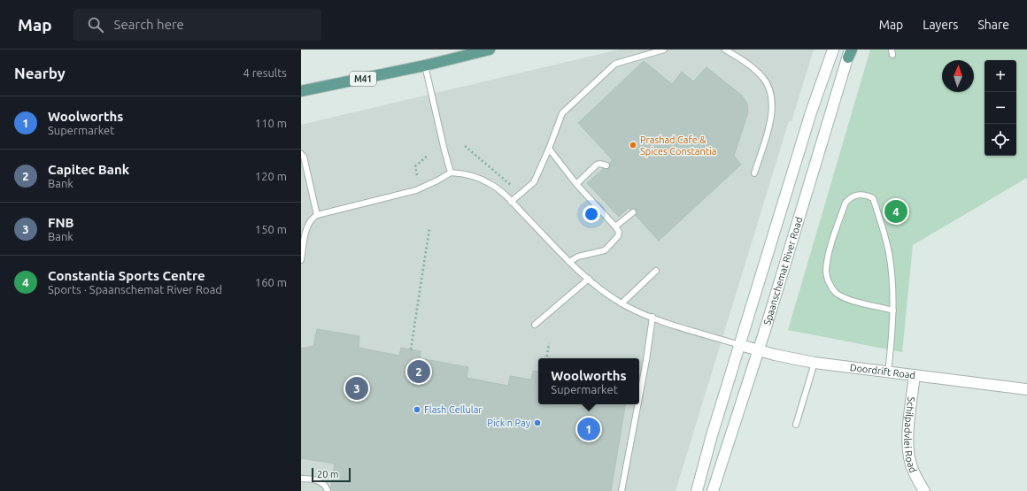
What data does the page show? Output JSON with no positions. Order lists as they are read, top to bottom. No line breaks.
{"streets":{"main road":["M41","Spaanschemat River Road","Doordrift Road","Schilpadvlei Road"]},"crossings":[["Spaanschemat River Road","Doordrift Road"],["Doordrift Road","Schilpadvlei Road"]],"places":["Prashad Cafe & Spices Constantia","Flash Cellular","Pick n Pay"],"scale_bar":"20 m","north":"top","page":{"header":"Map","search":"Search here","nav":["Map","Layers","Share"],"heading":["Nearby","4 results"],"map_buttons":["+","−"],"list":[{"mark":"1","name":"Woolworths","note":"Supermarket","value":"110 m"},{"mark":"2","name":"Capitec Bank","note":"Bank","value":"120 m"},{"mark":"3","name":"FNB","note":"Bank","value":"150 m"},{"mark":"4","name":"Constantia Sports Centre","note":"Sports · Spaanschemat River Road","value":"160 m"}],"pins":["4","2","3","1"],"popup":["Woolworths","Supermarket"],"scale":"20 m"}}
